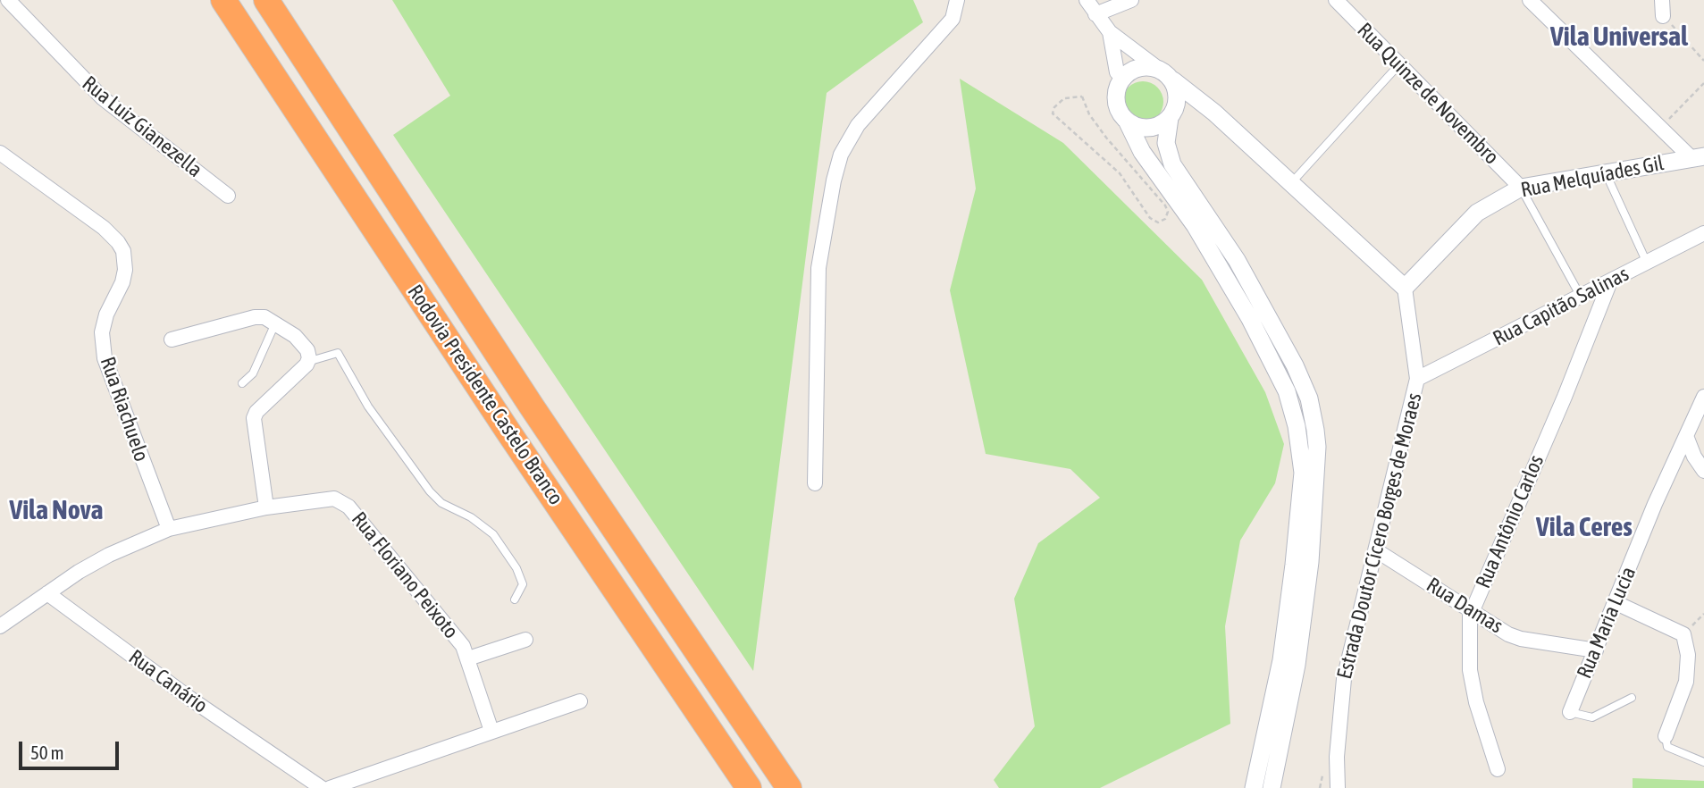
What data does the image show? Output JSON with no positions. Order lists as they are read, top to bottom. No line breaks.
{"streets":{"highway":["Rodovia Presidente Castelo Branco"],"street":["Rua Quinze de Novembro","Rua Luiz Gianezella","Rua Melquíades Gil","Rua Capitão Salinas","Rua Riachuelo","Rua Antônio Carlos","Estrada Doutor Cícero Borges de Moraes","Rua Floriano Peixoto","Rua Damas","Rua Maria Lucia","Rua Canário"]},"crossings":[["Rua Quinze de Novembro","Rua Melquíades Gil"],["Rua Melquíades Gil","Estrada Doutor Cícero Borges de Moraes"],["Rua Capitão Salinas","Rua Antônio Carlos"],["Rua Capitão Salinas","Estrada Doutor Cícero Borges de Moraes"],["Rua Antônio Carlos","Rua Damas"],["Estrada Doutor Cícero Borges de Moraes","Rua Damas"],["Rua Damas","Rua Maria Lucia"]],"districts":["Vila Universal","Vila Nova","Vila Ceres"],"scale_bar":"50 m"}
